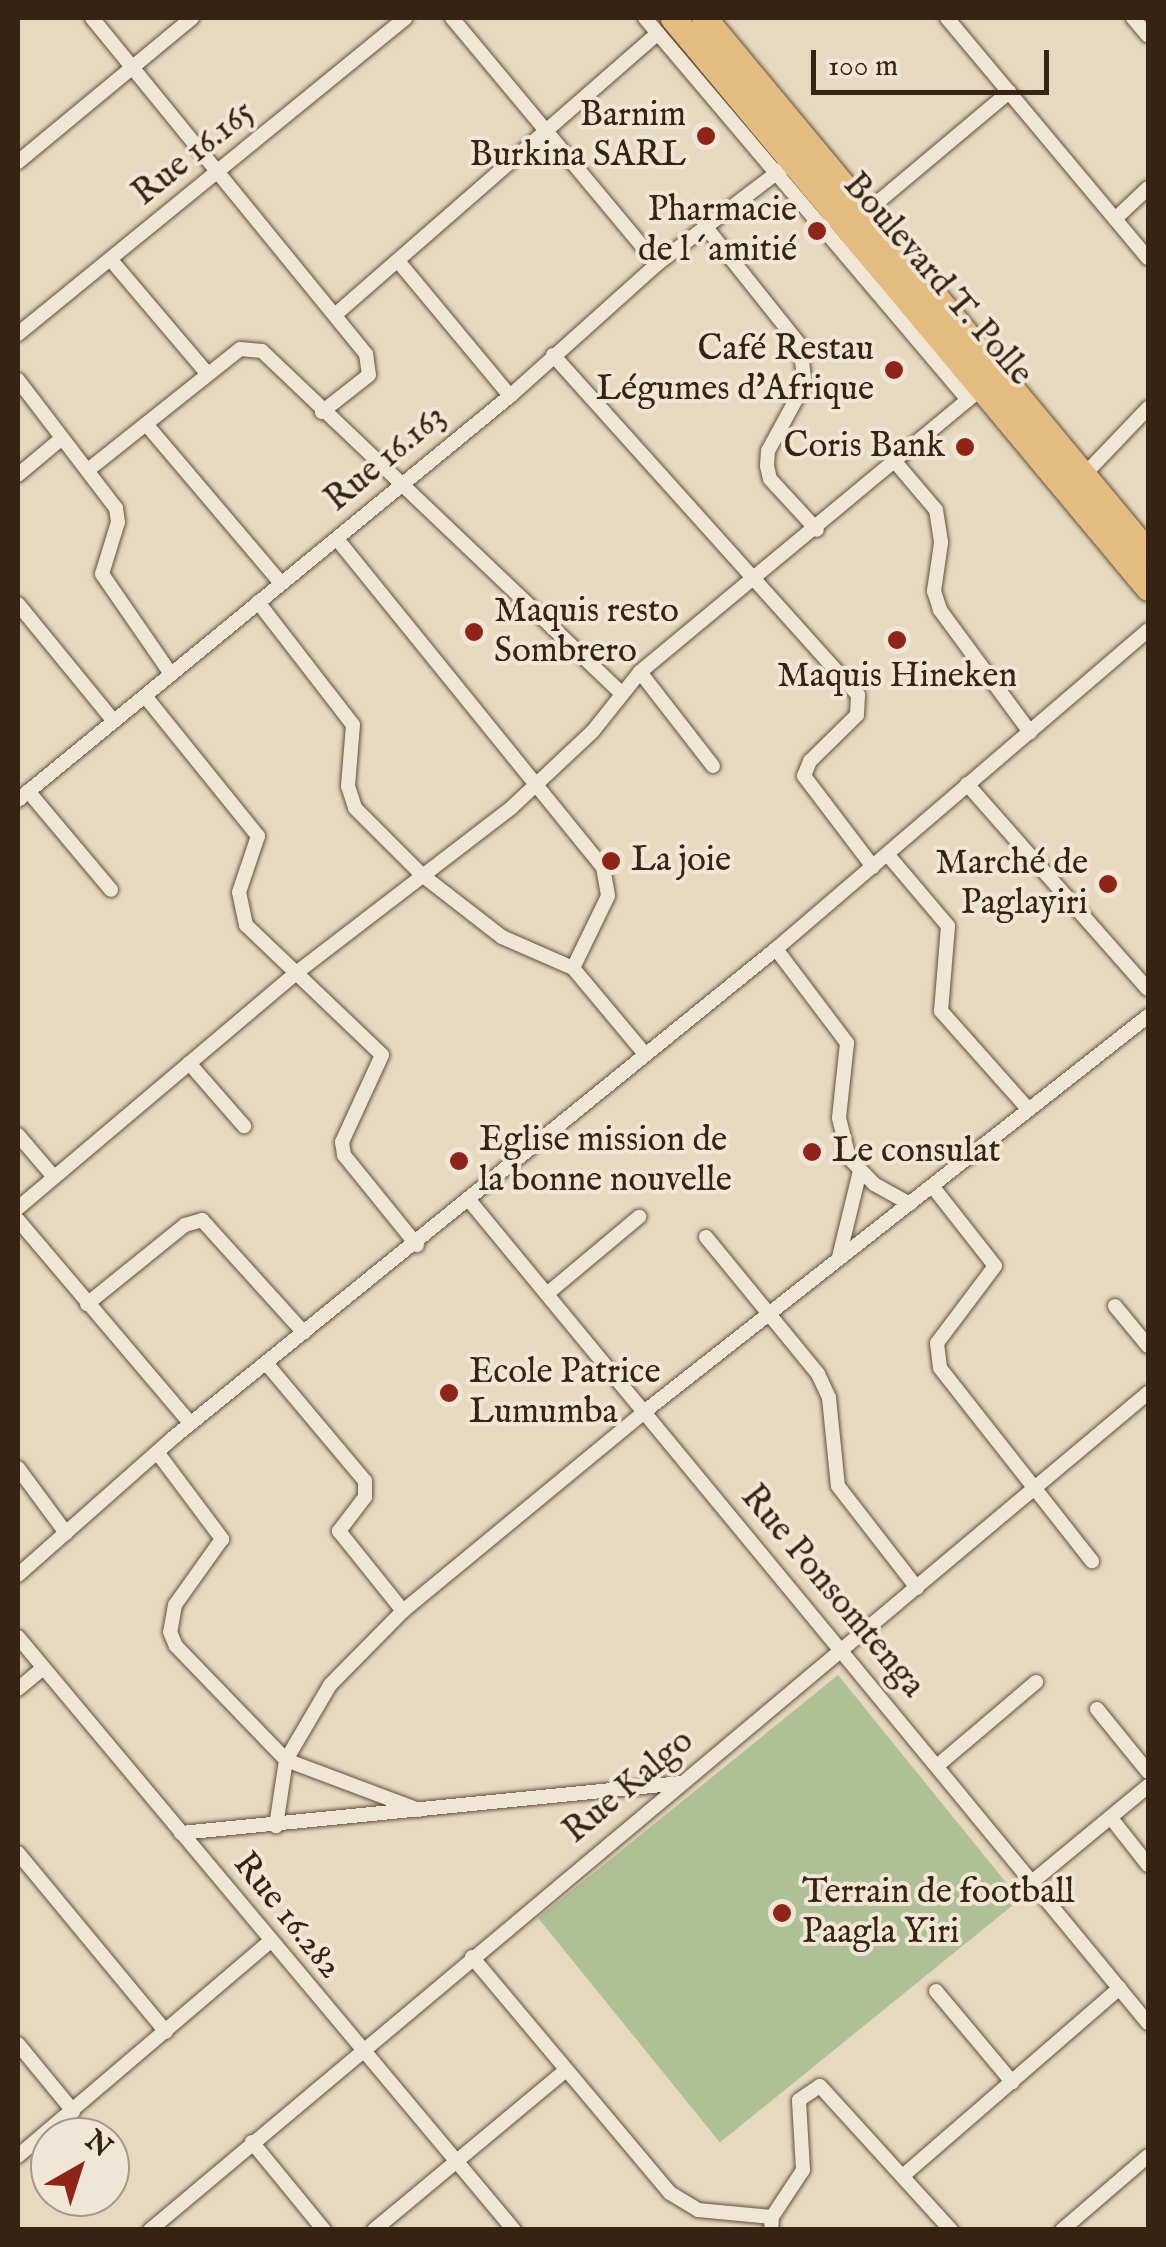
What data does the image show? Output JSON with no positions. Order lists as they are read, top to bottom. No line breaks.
{"streets":{"highway":["Boulevard T. Polle"],"street":["Rue 16.165","Rue 16.163","Rue Ponsomtenga","Rue Kalgo","Rue 16.282"]},"crossings":[["Boulevard T. Polle","Rue 16.163"],["Rue Ponsomtenga","Rue Kalgo"],["Rue Kalgo","Rue 16.282"]],"places":["Barnim Burkina SARL","Pharmacie de l´amitié","Café Restau Légumes d'Afrique","Coris Bank","Maquis resto Sombrero","Maquis Hineken","La joie","Marché de Paglayiri","Le consulat","Eglise mission de la bonne nouvelle","Ecole Patrice Lumumba","Terrain de football Paagla Yiri"],"scale_bar":"100 m","north":"top right"}
